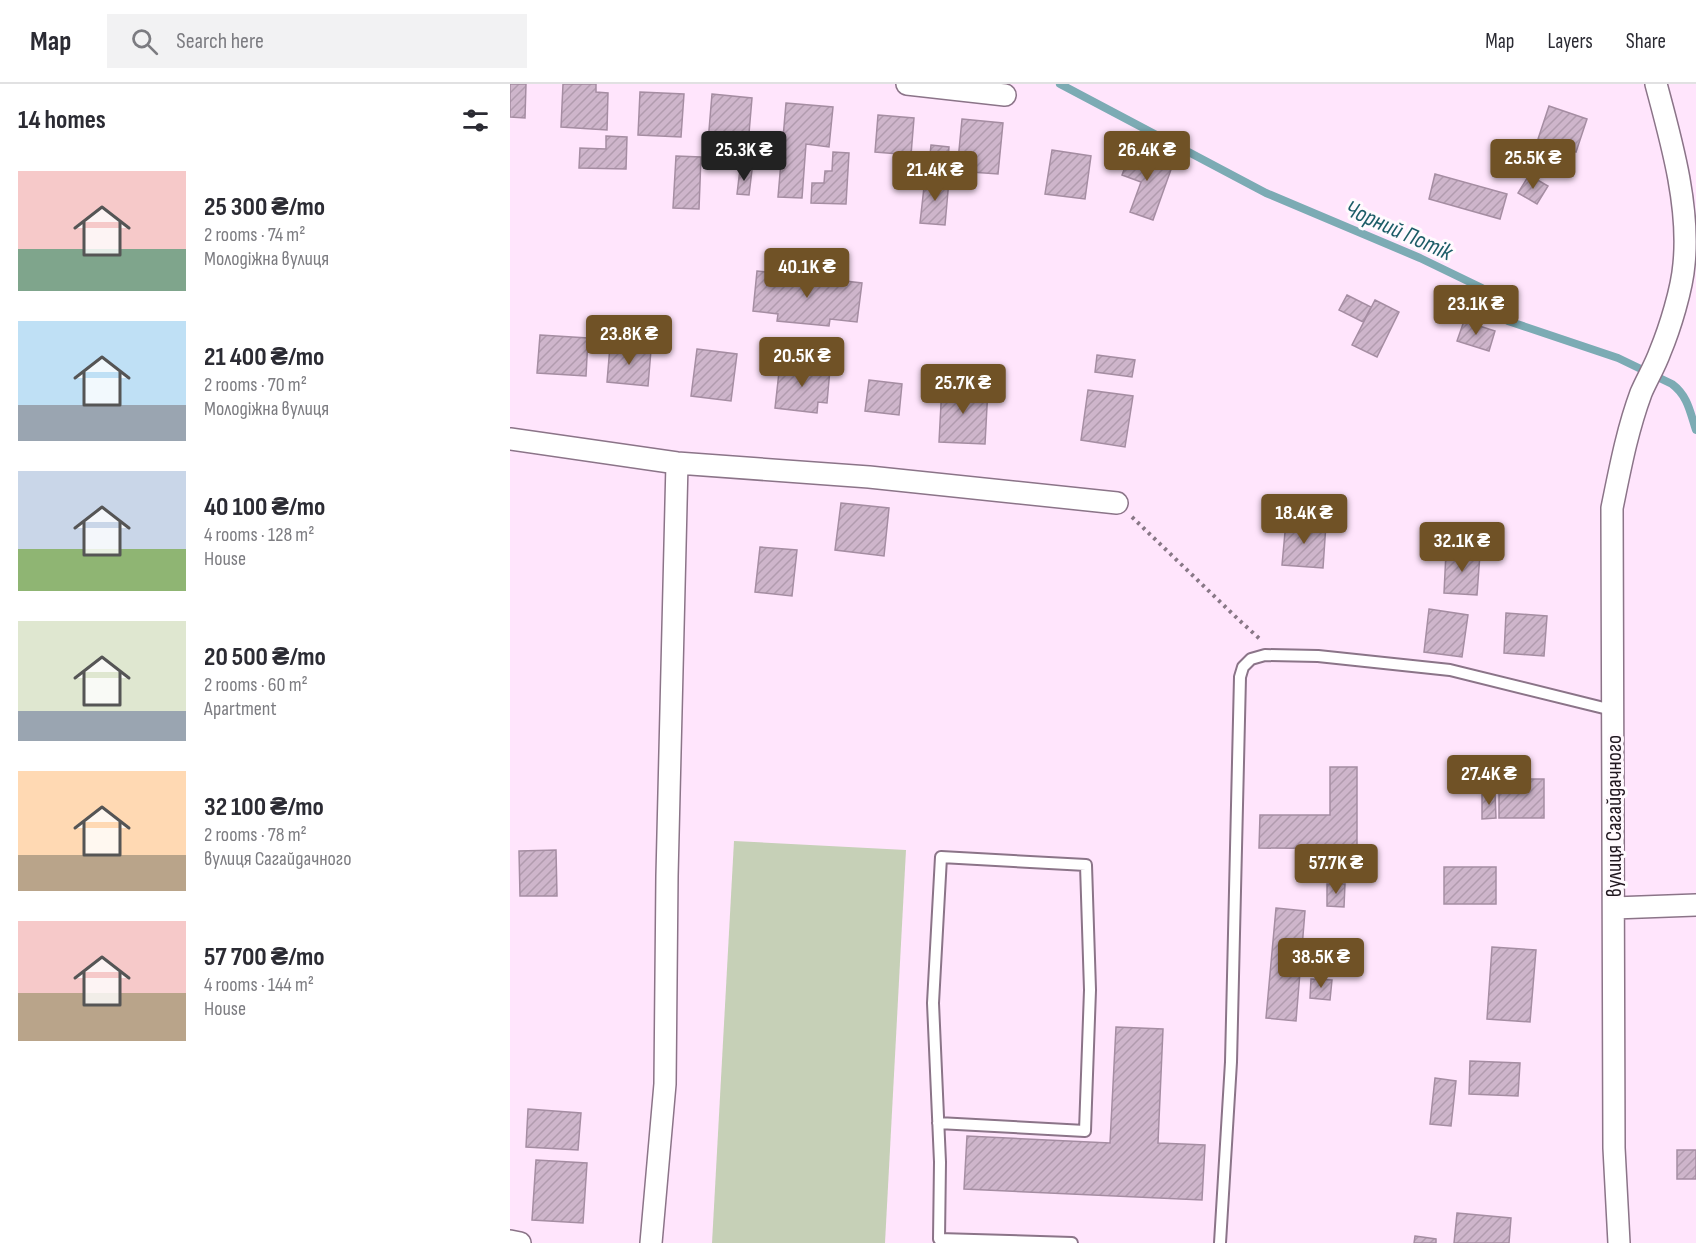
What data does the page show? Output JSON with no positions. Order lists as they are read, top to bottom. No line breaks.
{"streets":{"street":["вулиця Сагайдачного"]},"water":["Чорний Потік"],"page":{"header":"Map","search":"Search here","nav":["Map","Layers","Share"],"heading":"14 homes","price":["25.3K ₴","26.4K ₴","25.5K ₴","21.4K ₴","40.1K ₴","23.1K ₴","23.8K ₴","20.5K ₴","25.7K ₴","18.4K ₴","32.1K ₴","27.4K ₴","57.7K ₴","38.5K ₴"],"list":[{"name":"25 300 ₴/mo","note":"2 rooms · 74 m² · Молодіжна вулиця"},{"name":"21 400 ₴/mo","note":"2 rooms · 70 m² · Молодіжна вулиця"},{"name":"40 100 ₴/mo","note":"4 rooms · 128 m² · House"},{"name":"20 500 ₴/mo","note":"2 rooms · 60 m² · Apartment"},{"name":"32 100 ₴/mo","note":"2 rooms · 78 m² · вулиця Сагайдачного"},{"name":"57 700 ₴/mo","note":"4 rooms · 144 m² · House"}]}}
